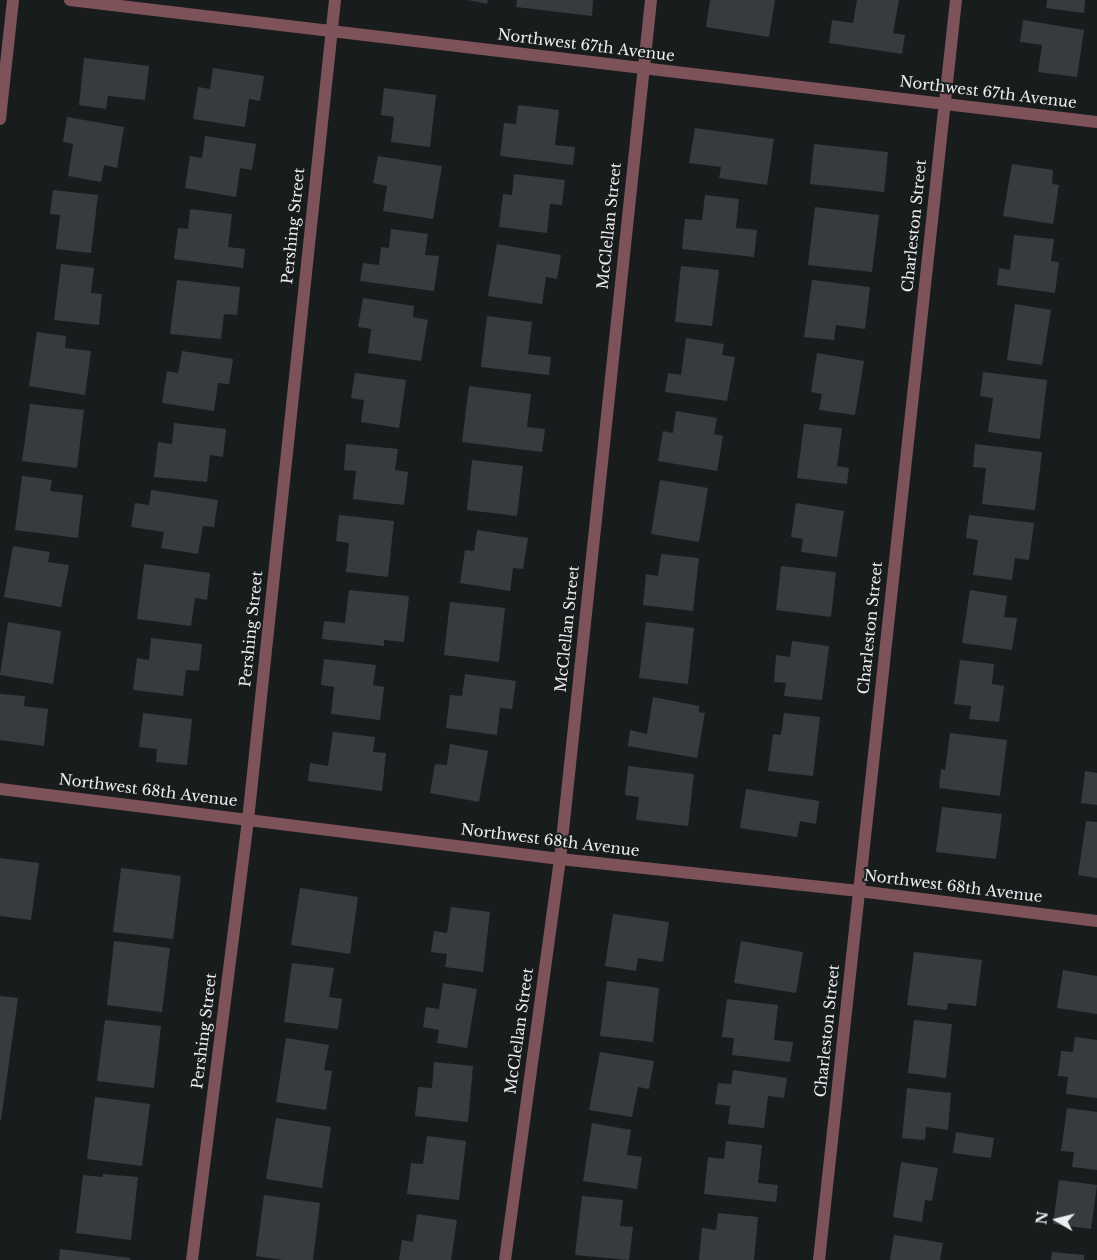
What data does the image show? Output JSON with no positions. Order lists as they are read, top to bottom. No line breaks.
{"streets":{"street":["Northwest 67th Avenue","Pershing Street","McClellan Street","Charleston Street","Northwest 68th Avenue"]},"crossings":[["Northwest 67th Avenue","Pershing Street"],["Northwest 67th Avenue","McClellan Street"],["Northwest 67th Avenue","Charleston Street"],["Pershing Street","Northwest 68th Avenue"],["McClellan Street","Northwest 68th Avenue"],["Charleston Street","Northwest 68th Avenue"]],"north":"left"}
